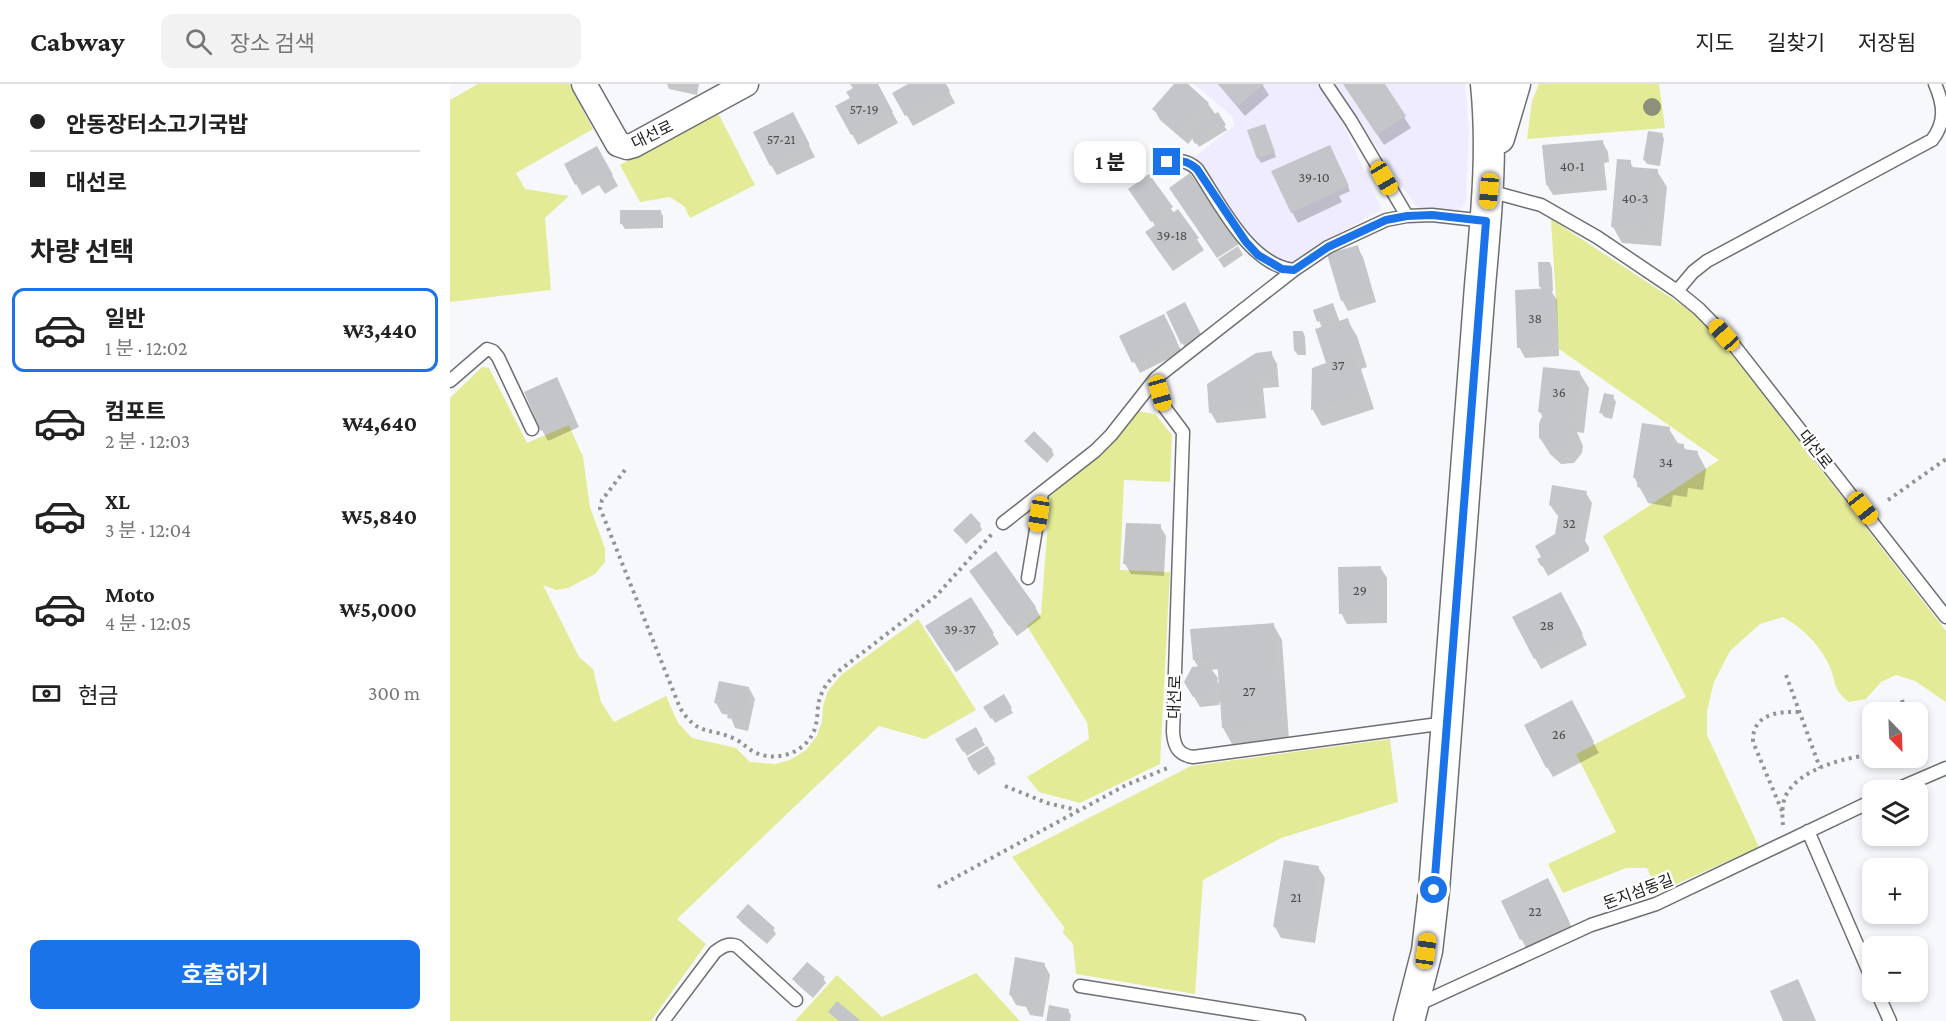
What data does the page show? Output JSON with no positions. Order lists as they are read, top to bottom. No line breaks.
{"streets":{"street":["대선로"],"lane":["돈지섬동길"]},"house_numbers":["57-19","57-21","40-1","39-10","40-3","39-18","38","37","36","34","32","29","28","39-37","27","26","21","22"],"north":"bottom right","page":{"header":"Cabway","search":"장소 검색","nav":["지도","길찾기","저장됨"],"banner":["안동장터소고기국밥","대선로"],"bubble":"1 분","heading":"차량 선택","list":[{"name":"일반","note":"1 분 · 12:02","value":"₩3,440"},{"name":"컴포트","note":"2 분 · 12:03","value":"₩4,640"},{"name":"XL","note":"3 분 · 12:04","value":"₩5,840"},{"name":"Moto","note":"4 분 · 12:05","value":"₩5,000"}],"pay":["현금","300 m"],"map_buttons":["+","−"],"buttons":"호출하기"}}
